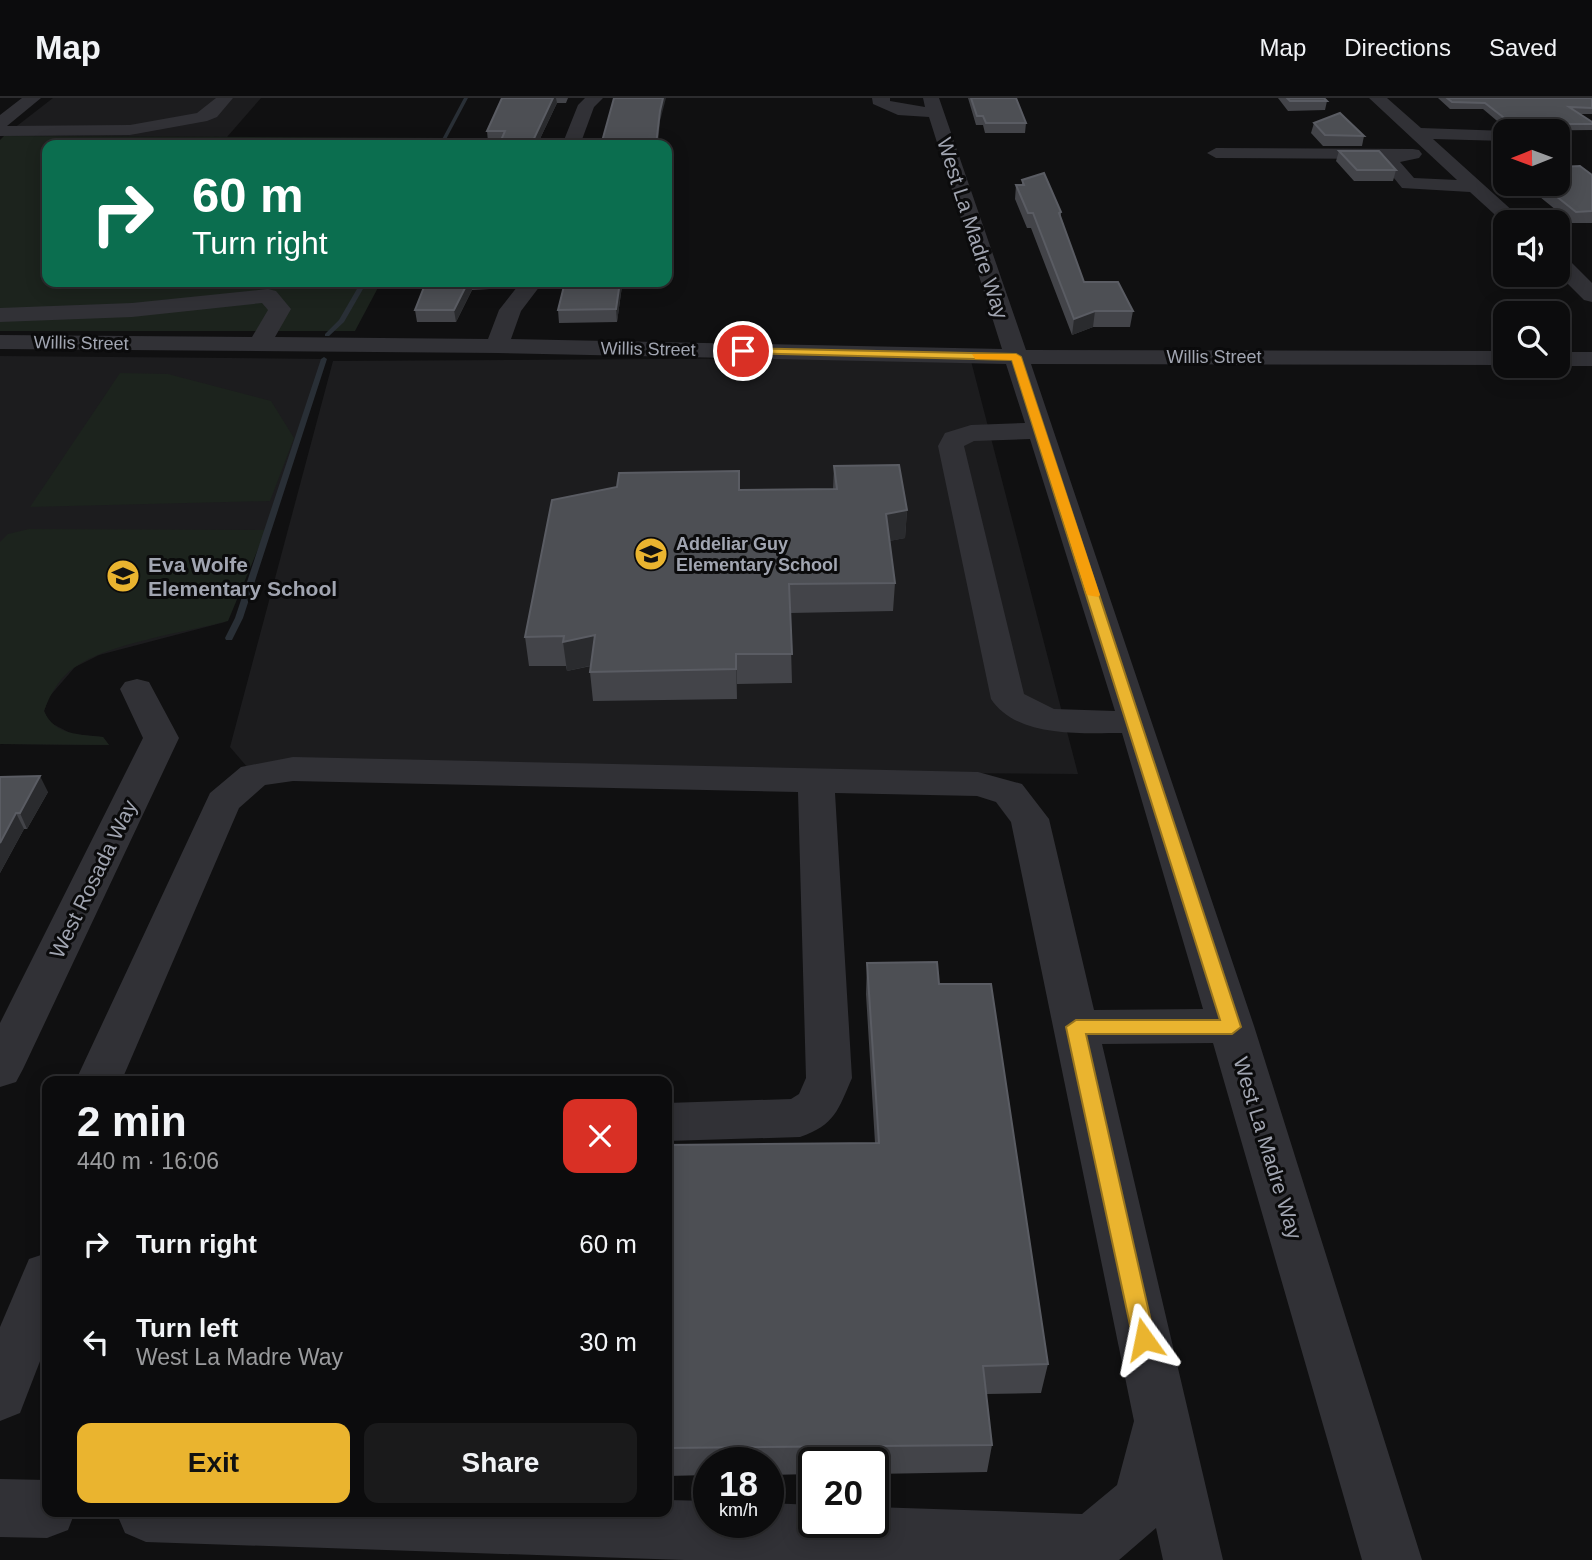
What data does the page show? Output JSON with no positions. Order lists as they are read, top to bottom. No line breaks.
{"streets":{"street":["West La Madre Way","Willis Street","West Rosada Way"]},"crossings":[["West La Madre Way","Willis Street"]],"places":{"school or university":["Addeliar Guy Elementary School","Eva Wolfe Elementary School"]},"north":"left","page":{"header":"Map","nav":["Map","Directions","Saved"],"turn":["60 m","Turn right"],"heading":["2 min","440 m · 16:06"],"list":[{"name":"Turn right","value":"60 m"},{"name":"Turn left","note":"West La Madre Way","value":"30 m"}],"buttons":["Exit","Share"],"speed":"18 km/h","limit":"20"}}
